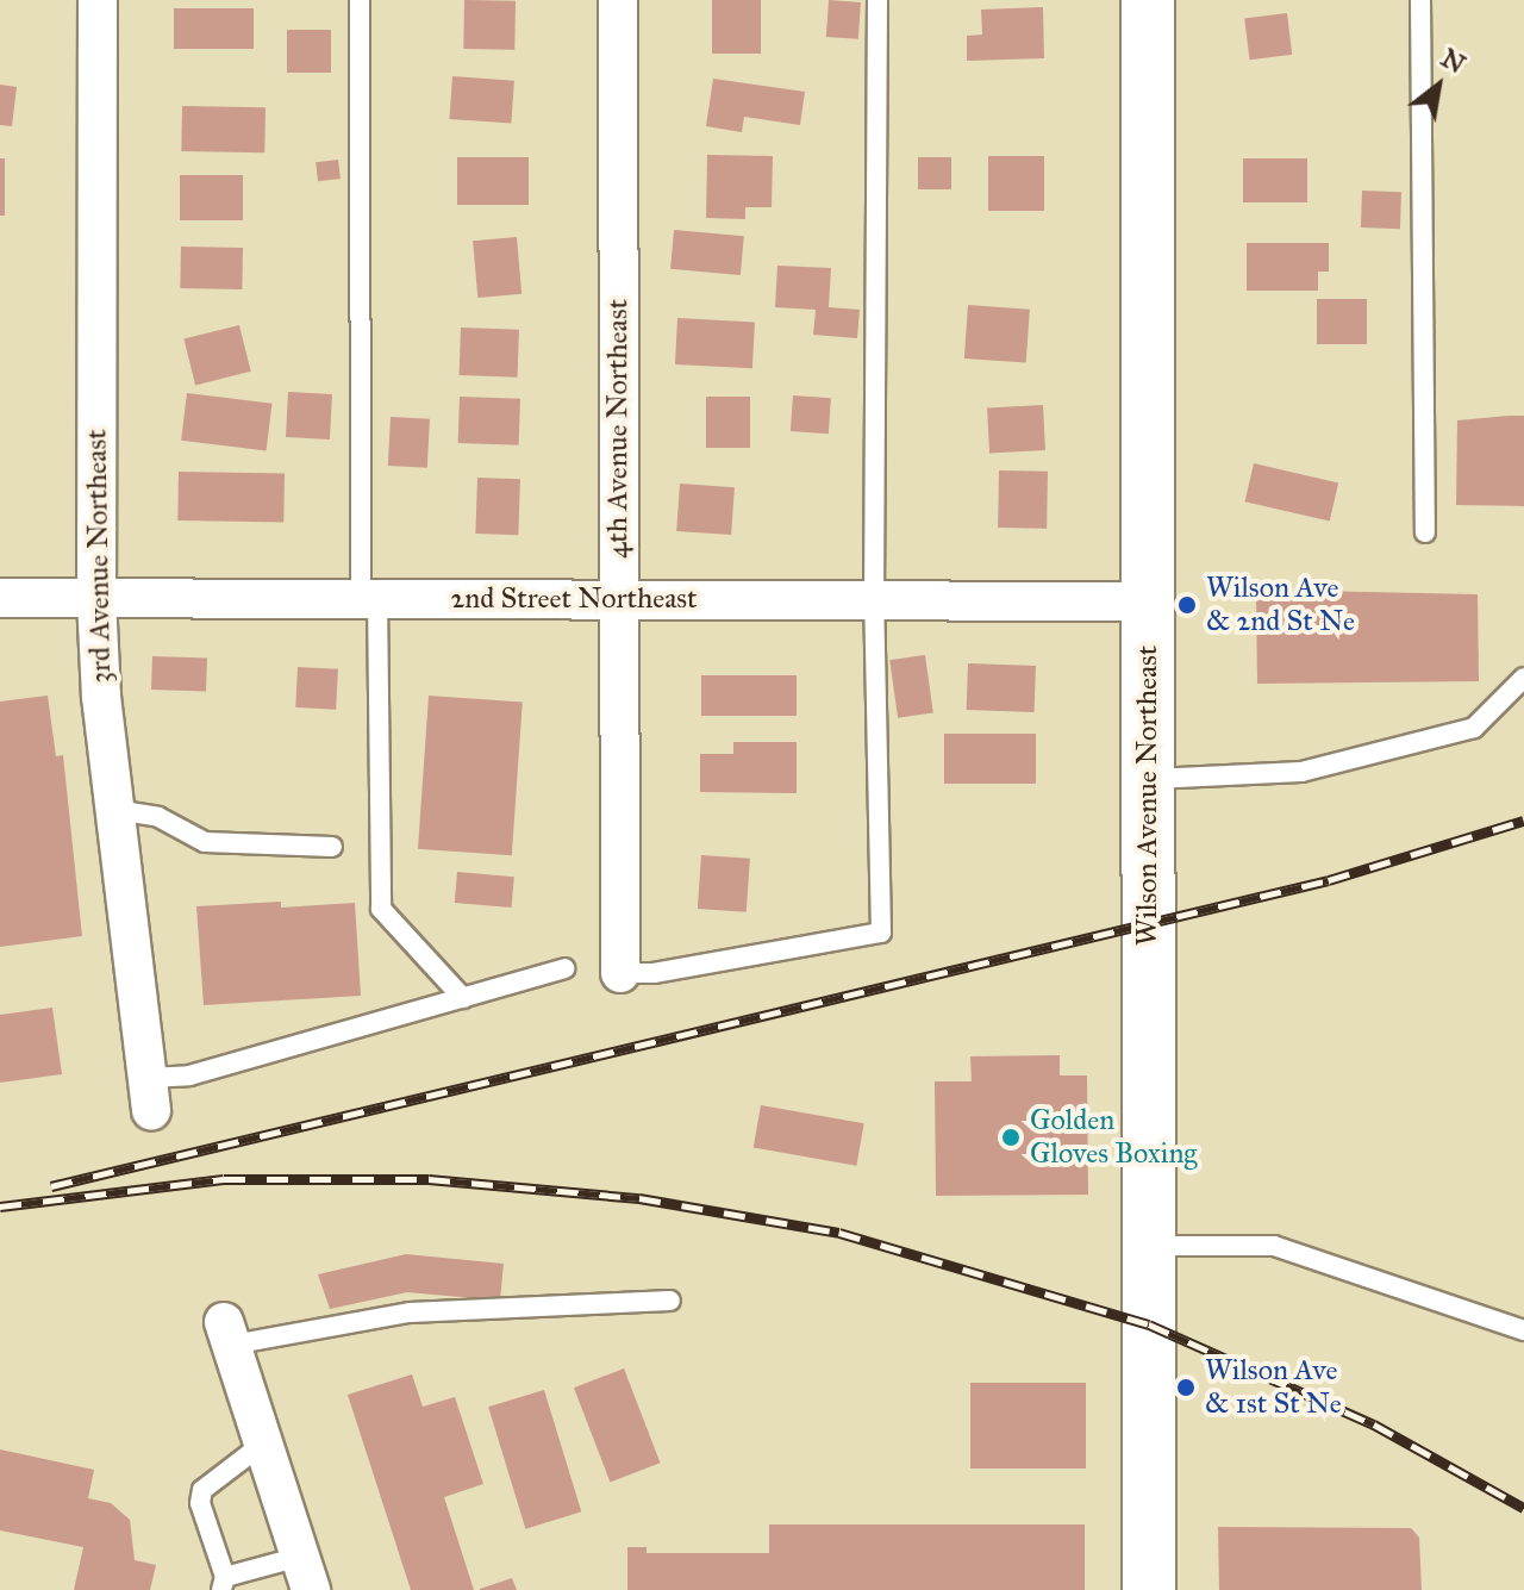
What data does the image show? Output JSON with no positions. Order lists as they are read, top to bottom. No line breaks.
{"streets":{"street":["4th Avenue Northeast","3rd Avenue Northeast","2nd Street Northeast","Wilson Avenue Northeast"]},"crossings":[["4th Avenue Northeast","2nd Street Northeast"],["3rd Avenue Northeast","2nd Street Northeast"],["2nd Street Northeast","Wilson Avenue Northeast"]],"places":["Wilson Ave & 2nd St Ne","Golden Gloves Boxing","Wilson Ave & 1st St Ne"],"north":"top right"}
